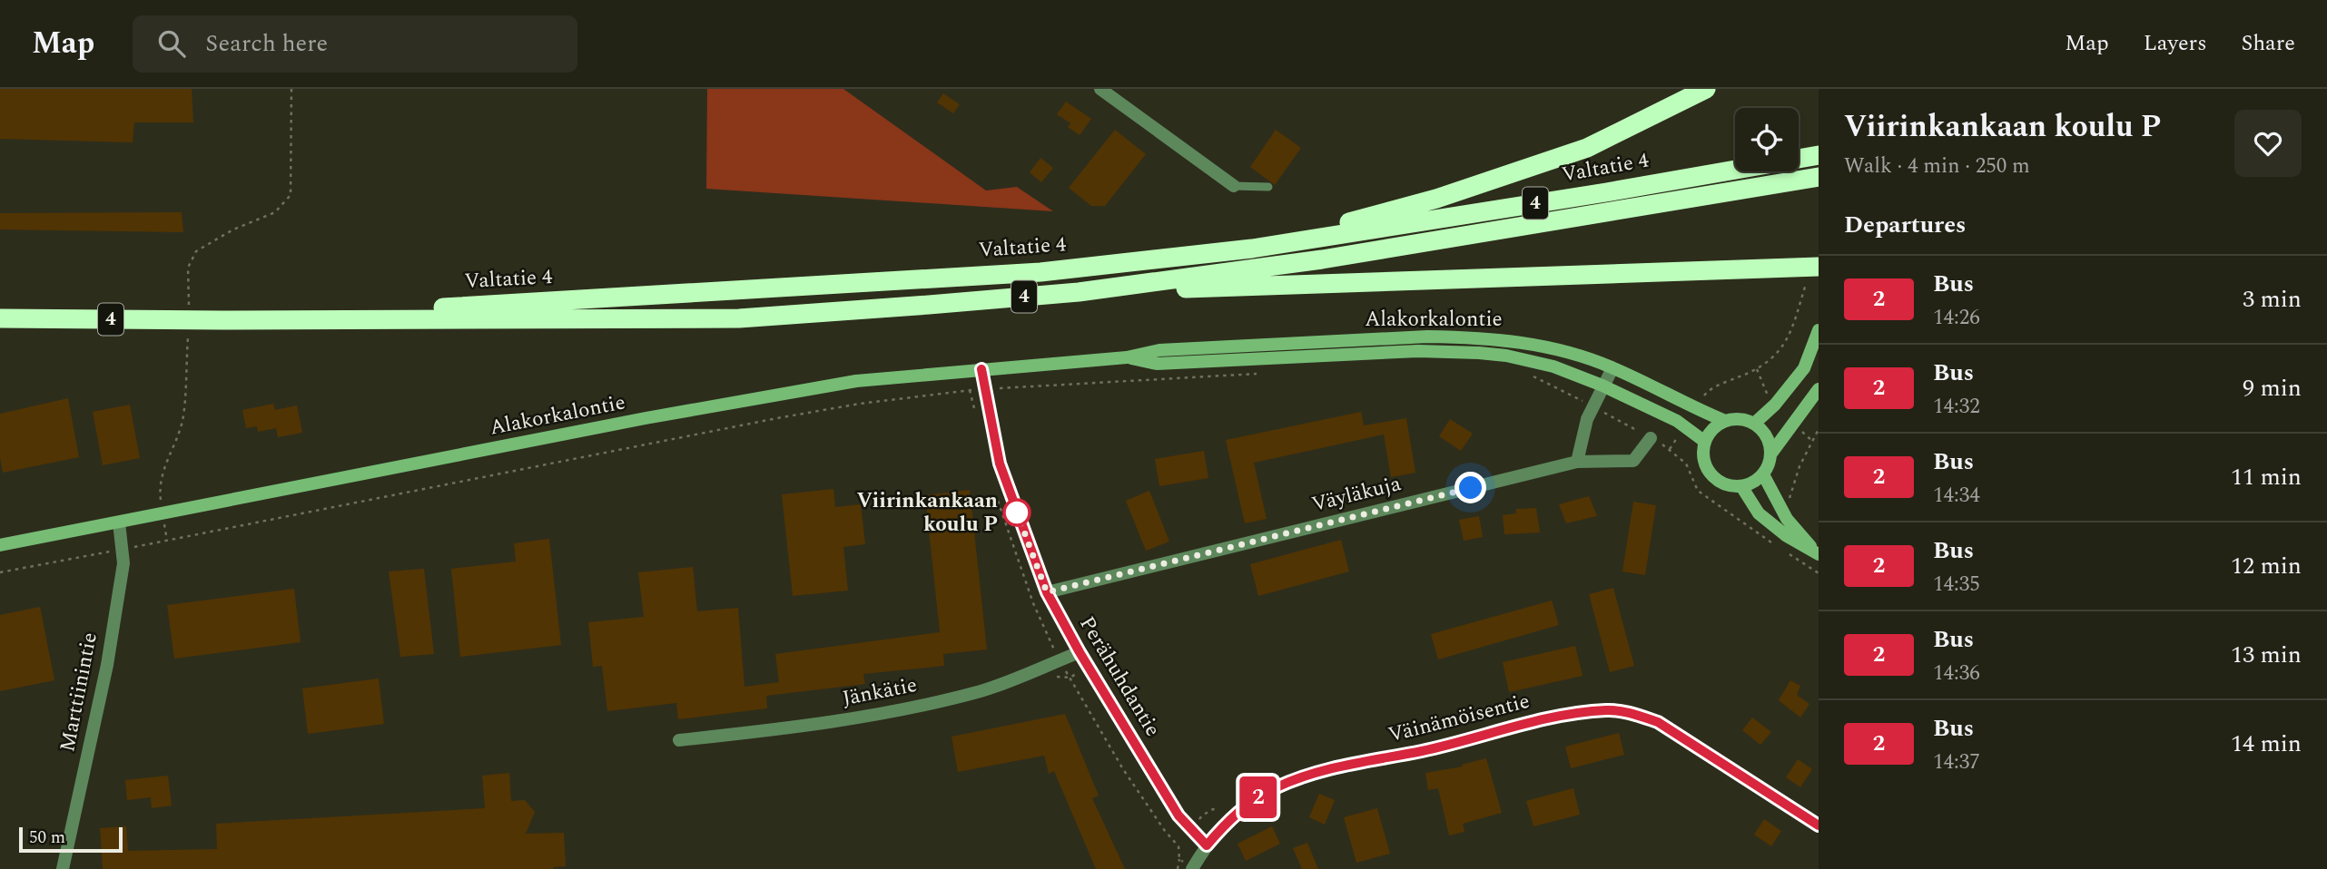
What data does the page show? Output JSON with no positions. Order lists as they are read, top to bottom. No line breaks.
{"streets":{"highway":["Valtatie 4","4"],"street":["Alakorkalontie","Väyläkuja","Perähuhdantie","Marttiinintie","Jänkätie","Väinämöisentie"]},"crossings":[["Alakorkalontie","Perähuhdantie"],["Alakorkalontie","Marttiinintie"],["Väyläkuja","Perähuhdantie"],["Perähuhdantie","Jänkätie"],["Perähuhdantie","Väinämöisentie"]],"places":["Viirinkankaan koulu P"],"lines":["bus line 2"],"scale_bar":"50 m","page":{"header":"Map","search":"Search here","nav":["Map","Layers","Share"],"on_map":"2","heading":[["Viirinkankaan koulu P","Walk · 4 min · 250 m"],"Departures"],"list":[{"mark":"2","name":"Bus","note":"14:26","value":"3 min"},{"mark":"2","name":"Bus","note":"14:32","value":"9 min"},{"mark":"2","name":"Bus","note":"14:34","value":"11 min"},{"mark":"2","name":"Bus","note":"14:35","value":"12 min"},{"mark":"2","name":"Bus","note":"14:36","value":"13 min"},{"mark":"2","name":"Bus","note":"14:37","value":"14 min"}],"scale":"50 m"}}
